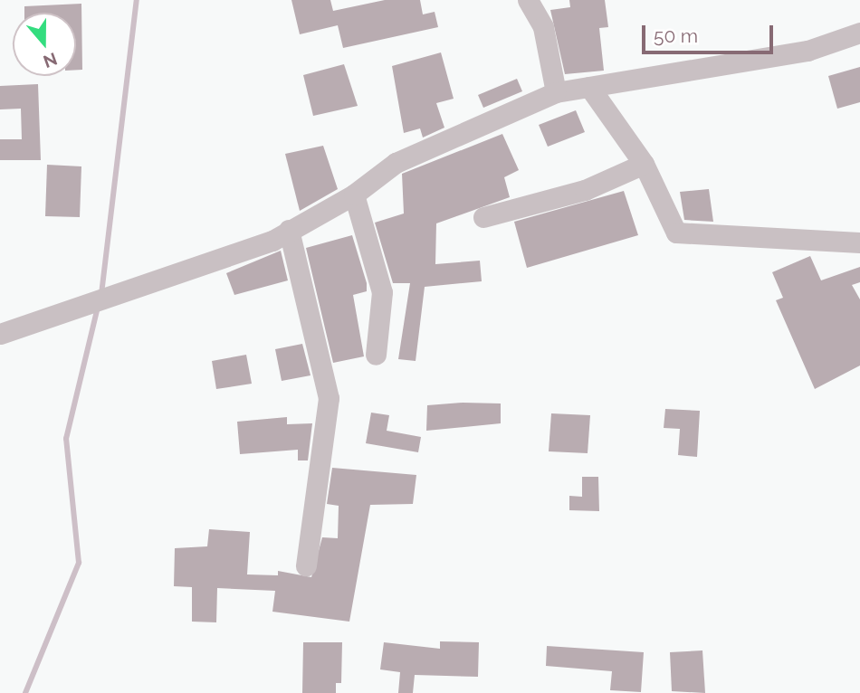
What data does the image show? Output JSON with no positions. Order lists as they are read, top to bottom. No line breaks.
{"scale_bar":"50 m","north":"bottom"}
